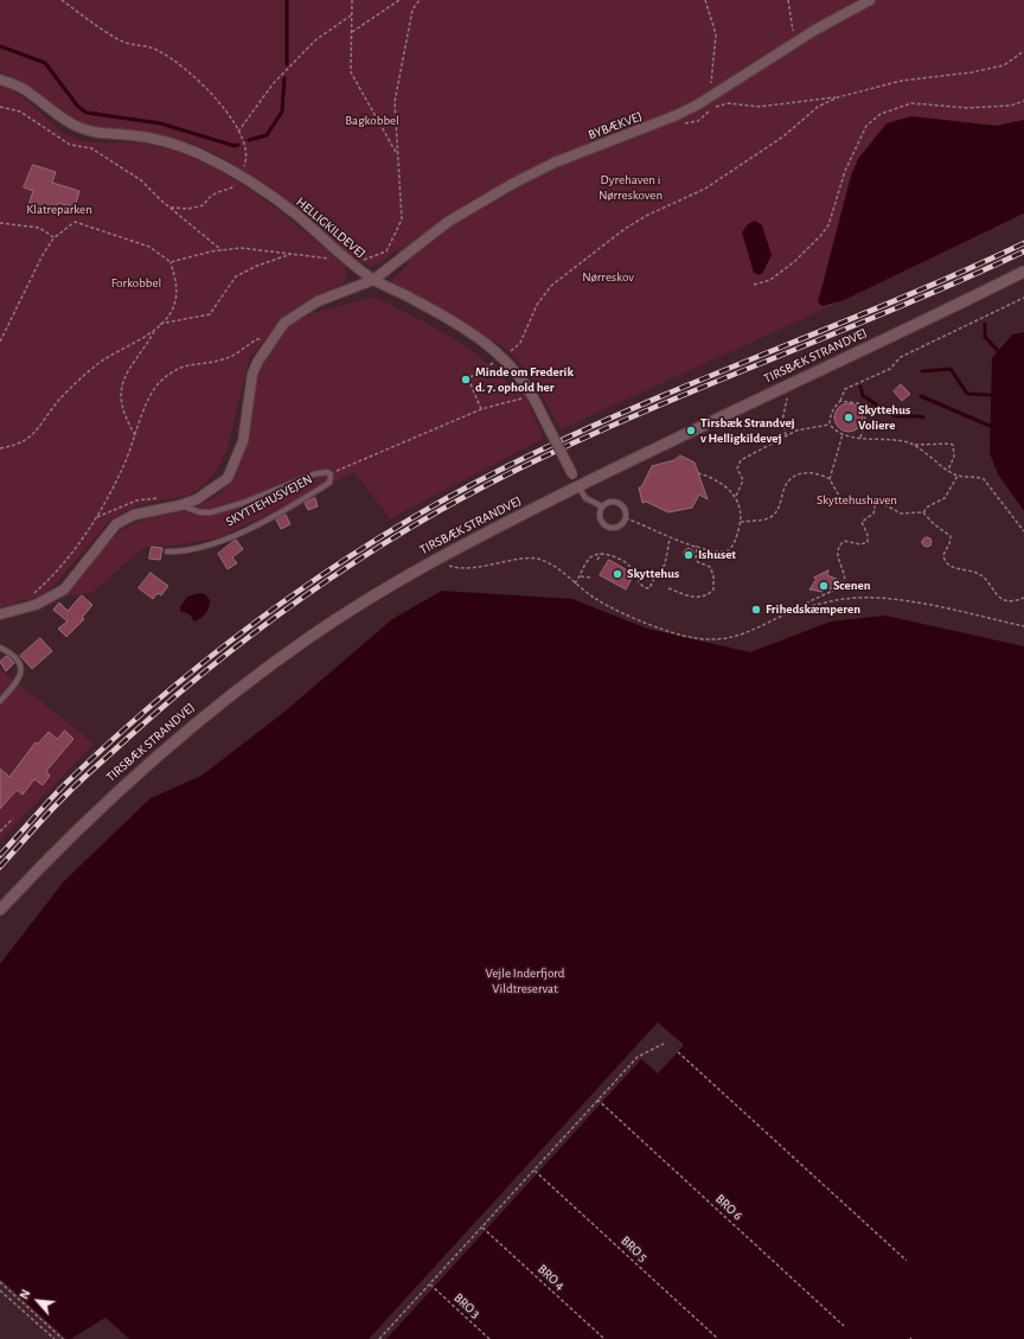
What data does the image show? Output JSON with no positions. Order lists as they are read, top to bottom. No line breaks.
{"streets":{"street":["BYBÆKVEJ","HELLIGKILDEVEJ","TIRSBÆK STRANDVEJ","SKYTTEHUSVEJEN"],"path":["BRO 6","BRO 5","BRO 4","BRO 3"]},"crossings":[["BYBÆKVEJ","HELLIGKILDEVEJ"],["BYBÆKVEJ","SKYTTEHUSVEJEN"],["HELLIGKILDEVEJ","TIRSBÆK STRANDVEJ"],["HELLIGKILDEVEJ","SKYTTEHUSVEJEN"]],"parks":["Bagkobbel","Dyrehaven i Nørreskoven","Klatreparken","Nørreskov","Forkobbel","Skyttehushaven","Vejle Inderfjord Vildtreservat"],"places":["Minde om Frederik d. 7. ophold her","Skyttehus Voliere","Tirsbæk Strandvej v Helligkildevej","Ishuset","Skyttehus","Scenen","Frihedskæmperen"],"north":"top left"}
